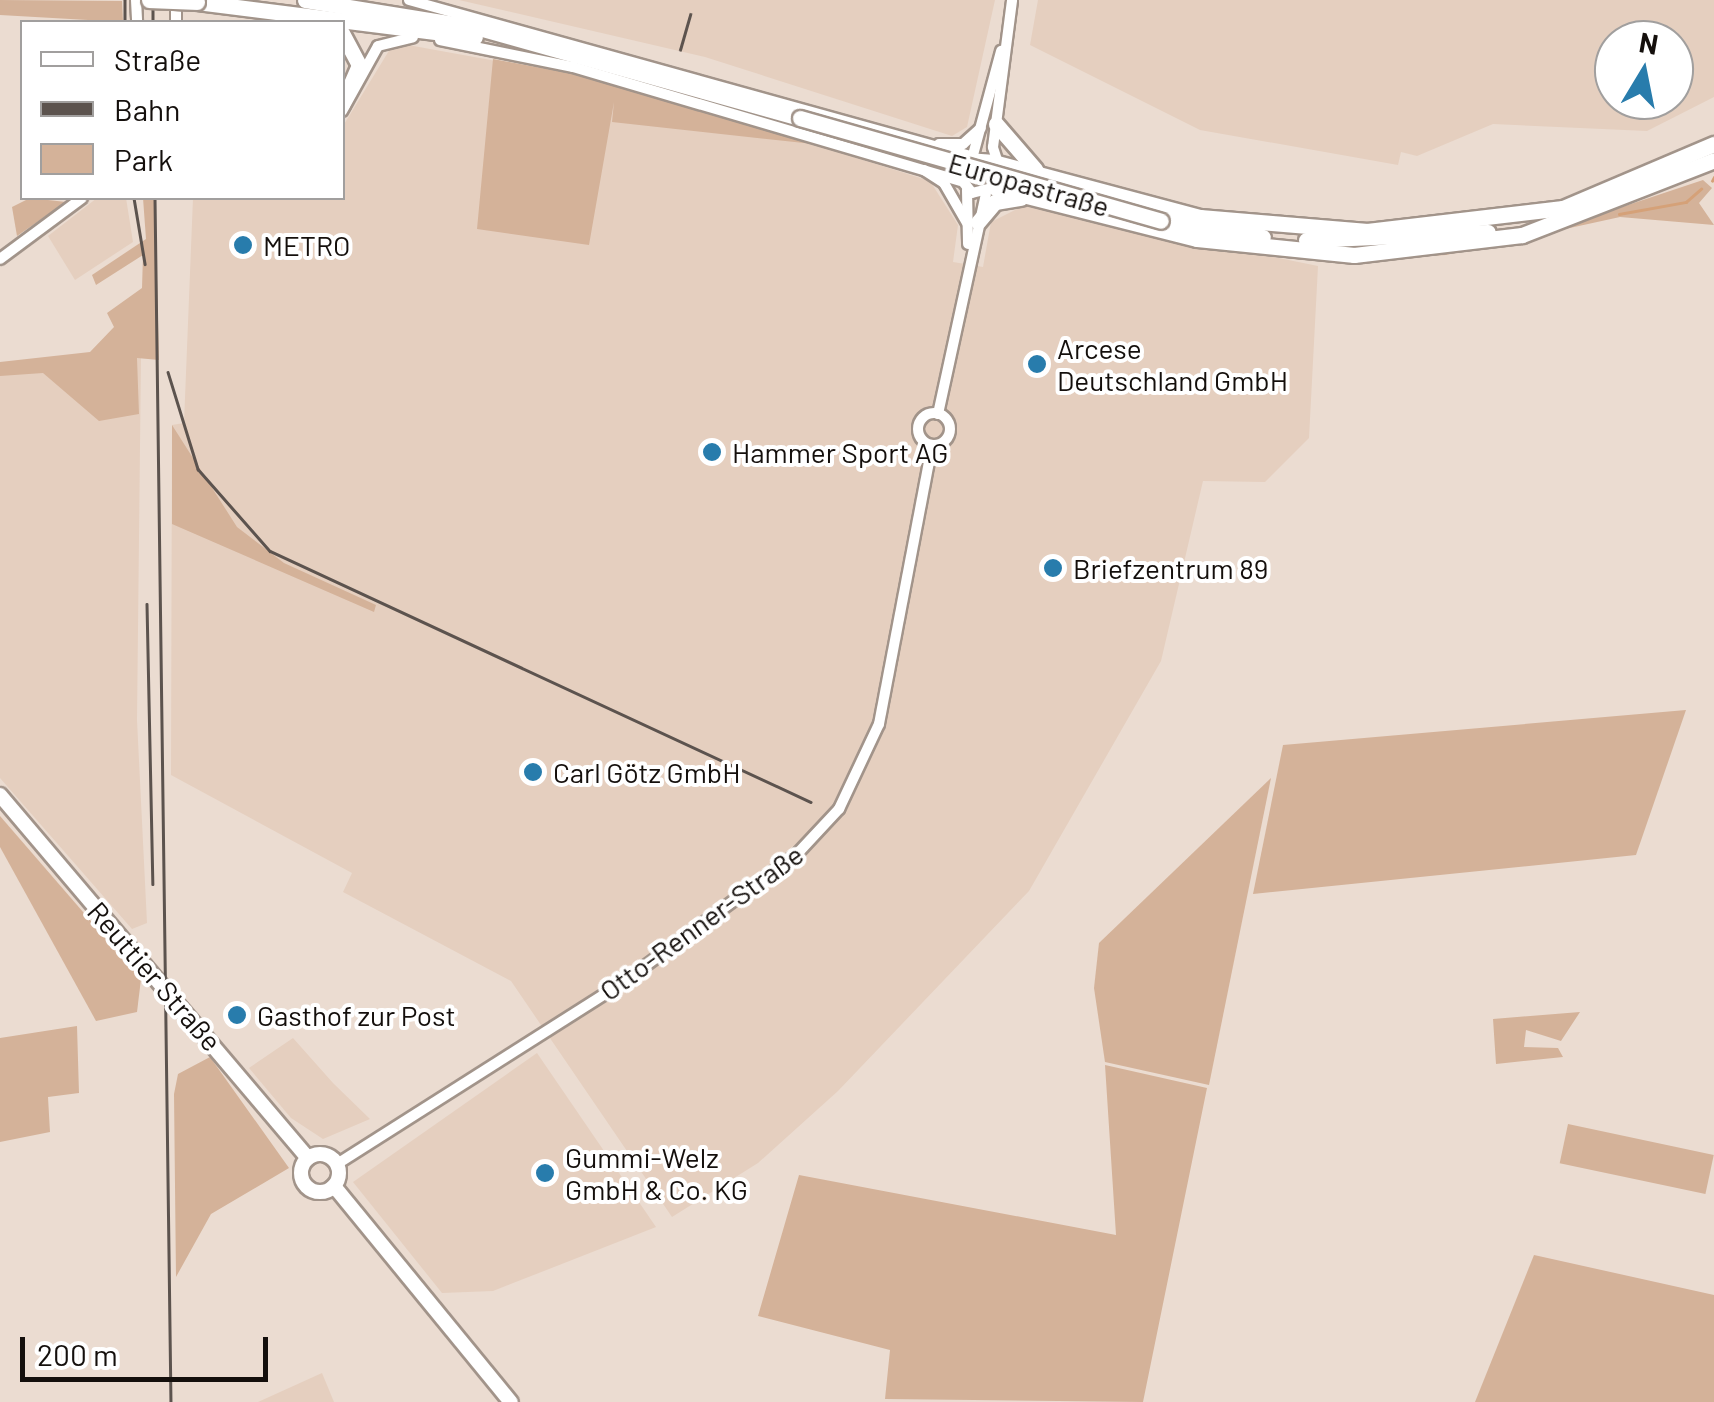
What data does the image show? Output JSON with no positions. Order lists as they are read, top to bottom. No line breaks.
{"streets":{"highway":["Europastraße"],"main road":["Reuttier Straße"],"street":["Otto-Renner-Straße"]},"crossings":[["Europastraße","Otto-Renner-Straße"]],"places":["METRO","Arcese Deutschland GmbH","Hammer Sport AG","Briefzentrum 89","Carl Götz GmbH","Gasthof zur Post","Gummi-Welz GmbH & Co. KG"],"legend":["Straße","Bahn","Park"],"scale_bar":"200 m","north":"top"}
